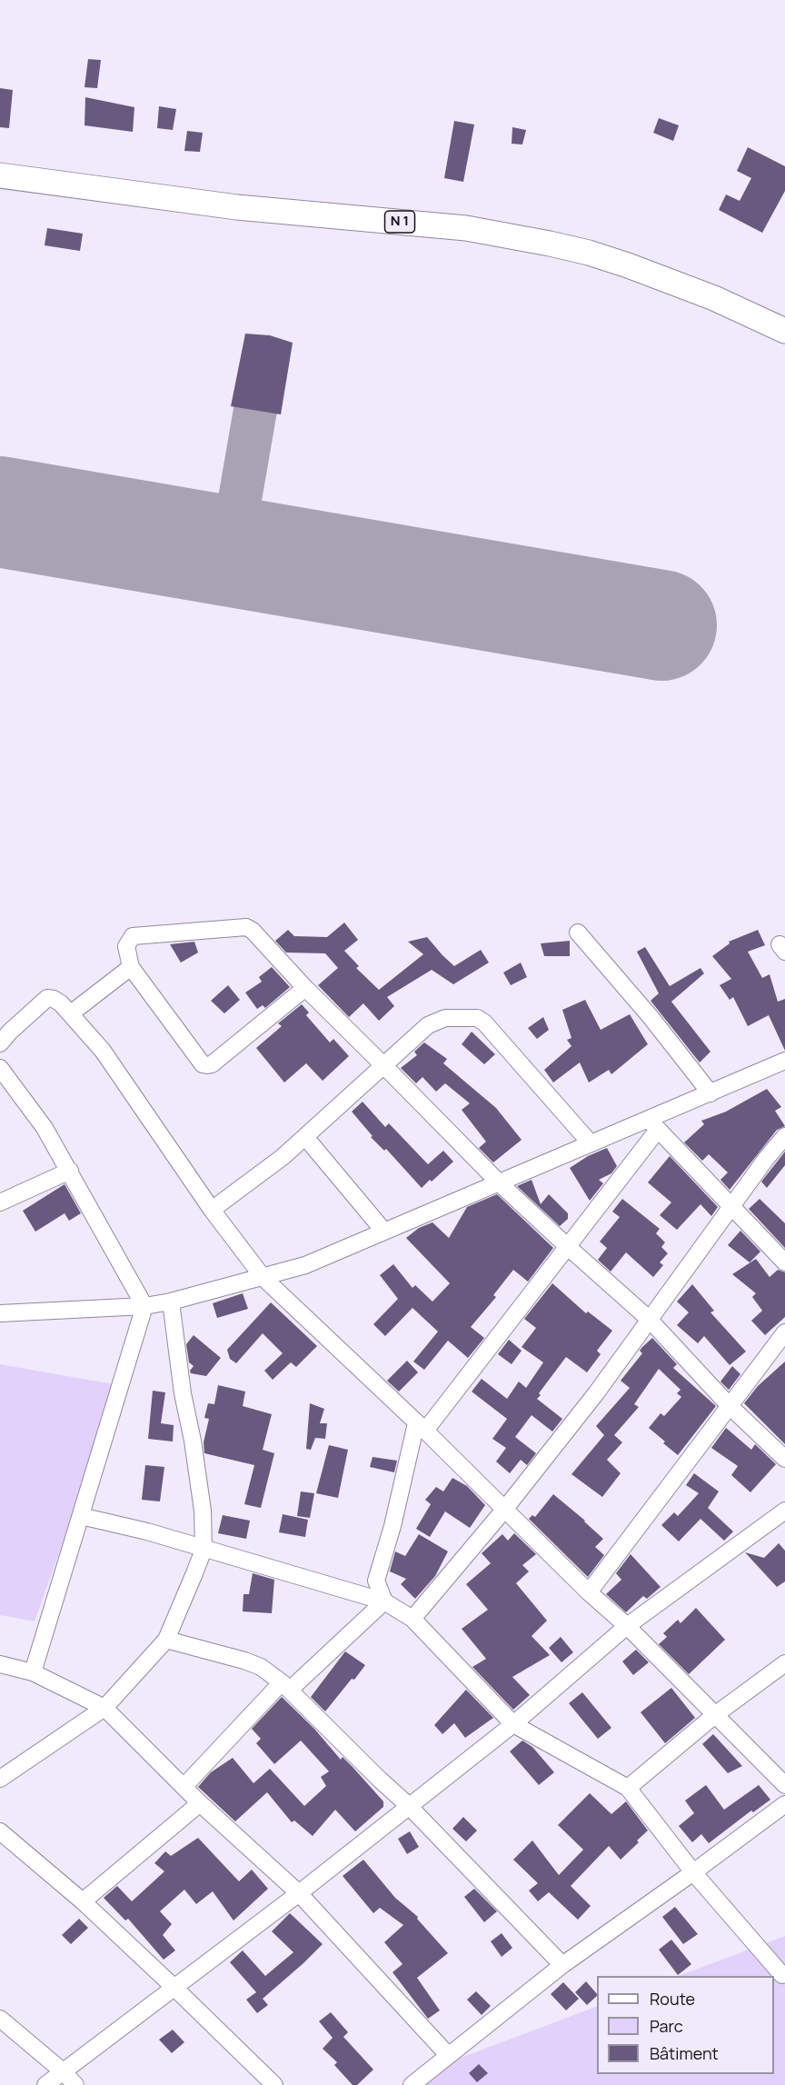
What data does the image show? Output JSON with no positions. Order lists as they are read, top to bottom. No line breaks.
{"streets":{"highway":["N 1"]},"legend":["Route","Parc","Bâtiment"]}
